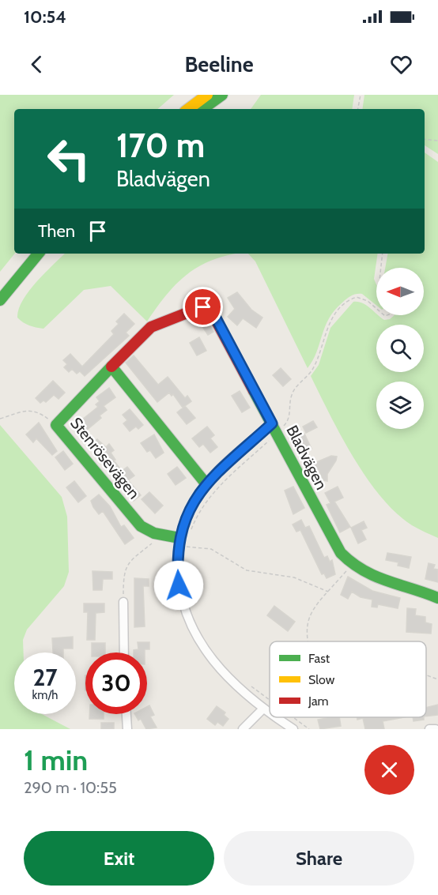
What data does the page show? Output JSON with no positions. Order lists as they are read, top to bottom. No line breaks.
{"streets":{"street":["Bladvägen","Stenrösevägen"]},"crossings":[["Bladvägen","Stenrösevägen"]],"legend":["Fast","Slow","Jam"],"north":"left","page":{"status":"10:54","header":"Beeline","turn":["170 m","Bladvägen"],"then":"Then","speed":"27 km/h","limit":"30","heading":["1 min","290 m · 10:55"],"buttons":["Exit","Share"]}}
